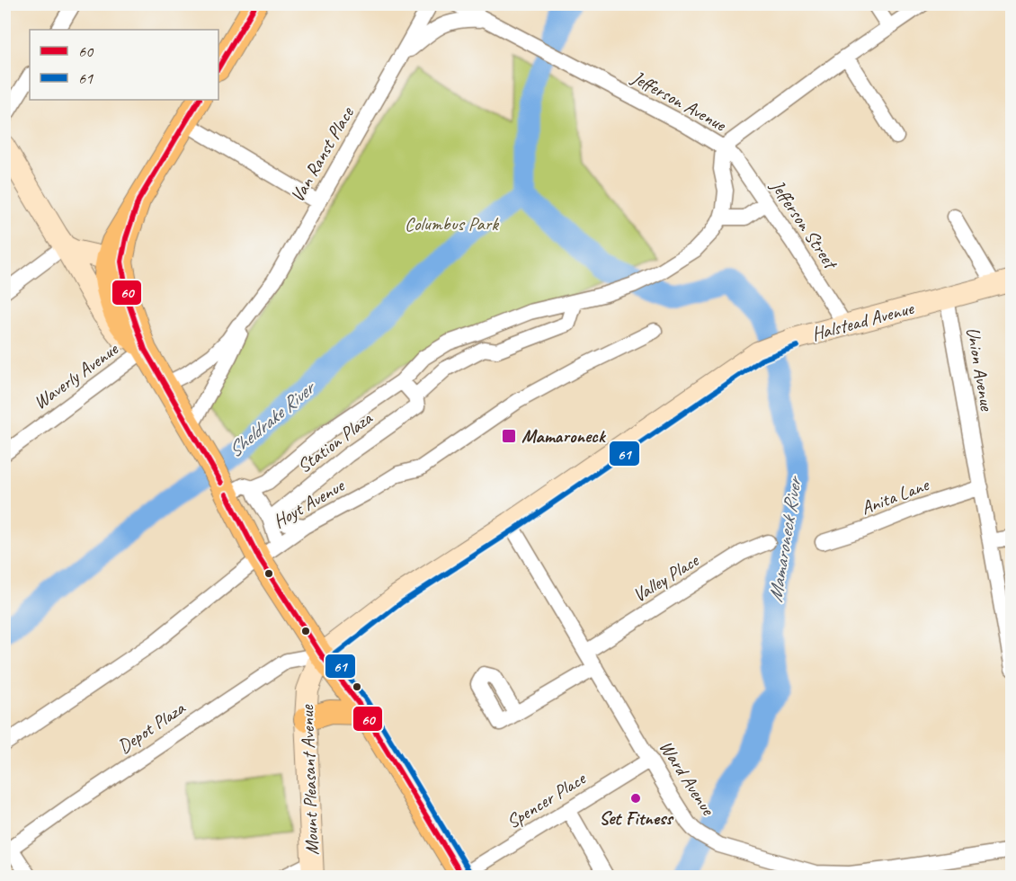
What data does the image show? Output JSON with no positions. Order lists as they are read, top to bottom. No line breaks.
{"streets":{"street":["Jefferson Avenue","Van Ranst Place","Jefferson Street","Halstead Avenue","Union Avenue","Waverly Avenue","Station Plaza","Anita Lane","Hoyt Avenue","Valley Place","Depot Plaza","Ward Avenue","Mount Pleasant Avenue","Spencer Place"]},"crossings":[["Jefferson Avenue","Jefferson Street"],["Jefferson Avenue","Station Plaza"],["Jefferson Street","Halstead Avenue"],["Jefferson Street","Station Plaza"],["Halstead Avenue","Union Avenue"],["Halstead Avenue","Depot Plaza"],["Halstead Avenue","Ward Avenue"],["Halstead Avenue","Mount Pleasant Avenue"],["Union Avenue","Anita Lane"],["Valley Place","Ward Avenue"],["Depot Plaza","Mount Pleasant Avenue"],["Ward Avenue","Spencer Place"]],"water":["Sheldrake River","Mamaroneck River"],"parks":["Columbus Park"],"places":{"transit":["Mamaroneck"],"other":["Set Fitness"]},"lines":["transit line 60","transit line 61"],"legend":["60","61"]}
